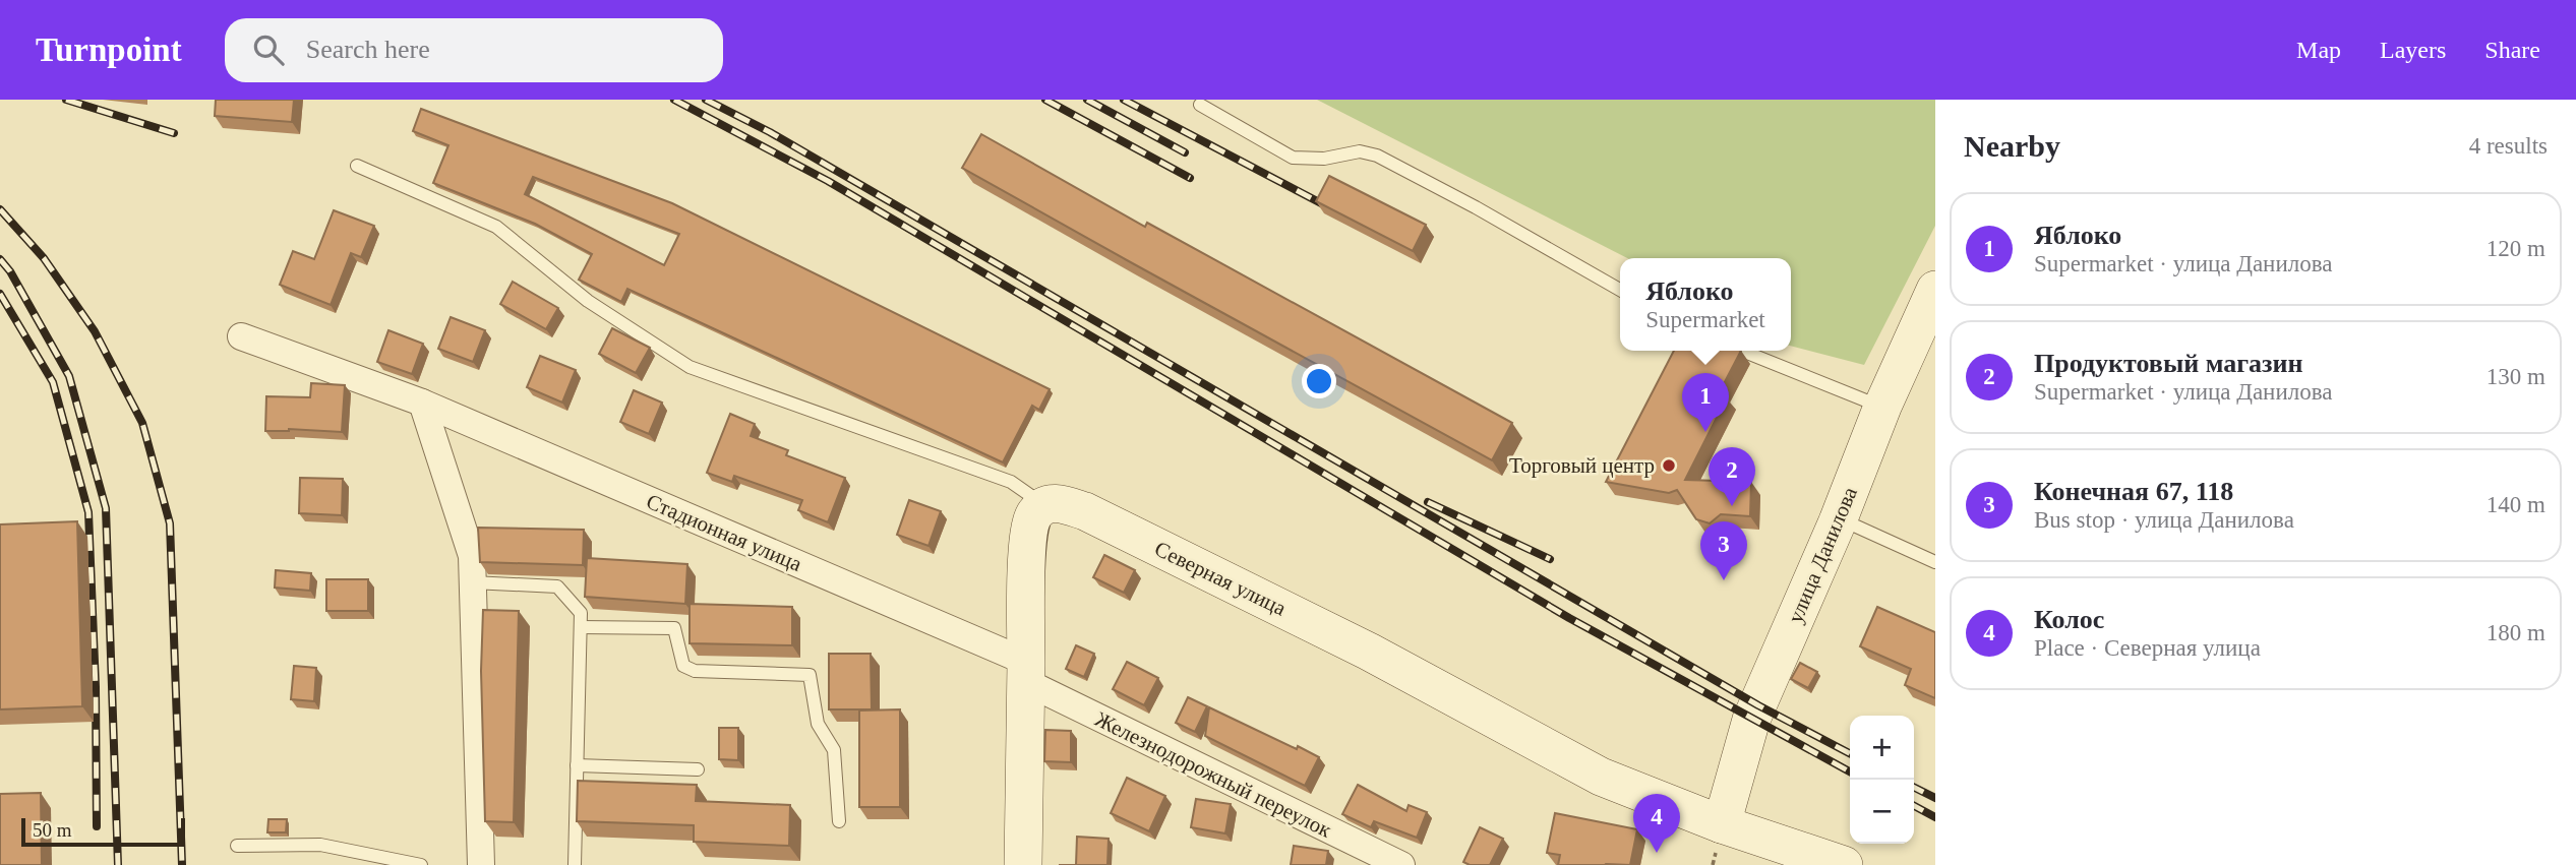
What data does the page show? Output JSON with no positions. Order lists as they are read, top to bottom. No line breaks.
{"streets":{"street":["Стадионная улица","улица Данилова","Северная улица","Железнодорожный переулок"]},"crossings":[["Стадионная улица","Железнодорожный переулок"],["улица Данилова","Северная улица"]],"places":["Торговый центр"],"scale_bar":"50 m","page":{"header":"Turnpoint","search":"Search here","nav":["Map","Layers","Share"],"heading":["Nearby","4 results"],"list":[{"mark":"1","name":"Яблоко","note":"Supermarket · улица Данилова","value":"120 m"},{"mark":"2","name":"Продуктовый магазин","note":"Supermarket · улица Данилова","value":"130 m"},{"mark":"3","name":"Конечная 67, 118","note":"Bus stop · улица Данилова","value":"140 m"},{"mark":"4","name":"Колос","note":"Place · Северная улица","value":"180 m"}],"popup":["Яблоко","Supermarket"],"pins":["1","2","3","4"],"map_buttons":["+","−"],"scale":"50 m"}}
